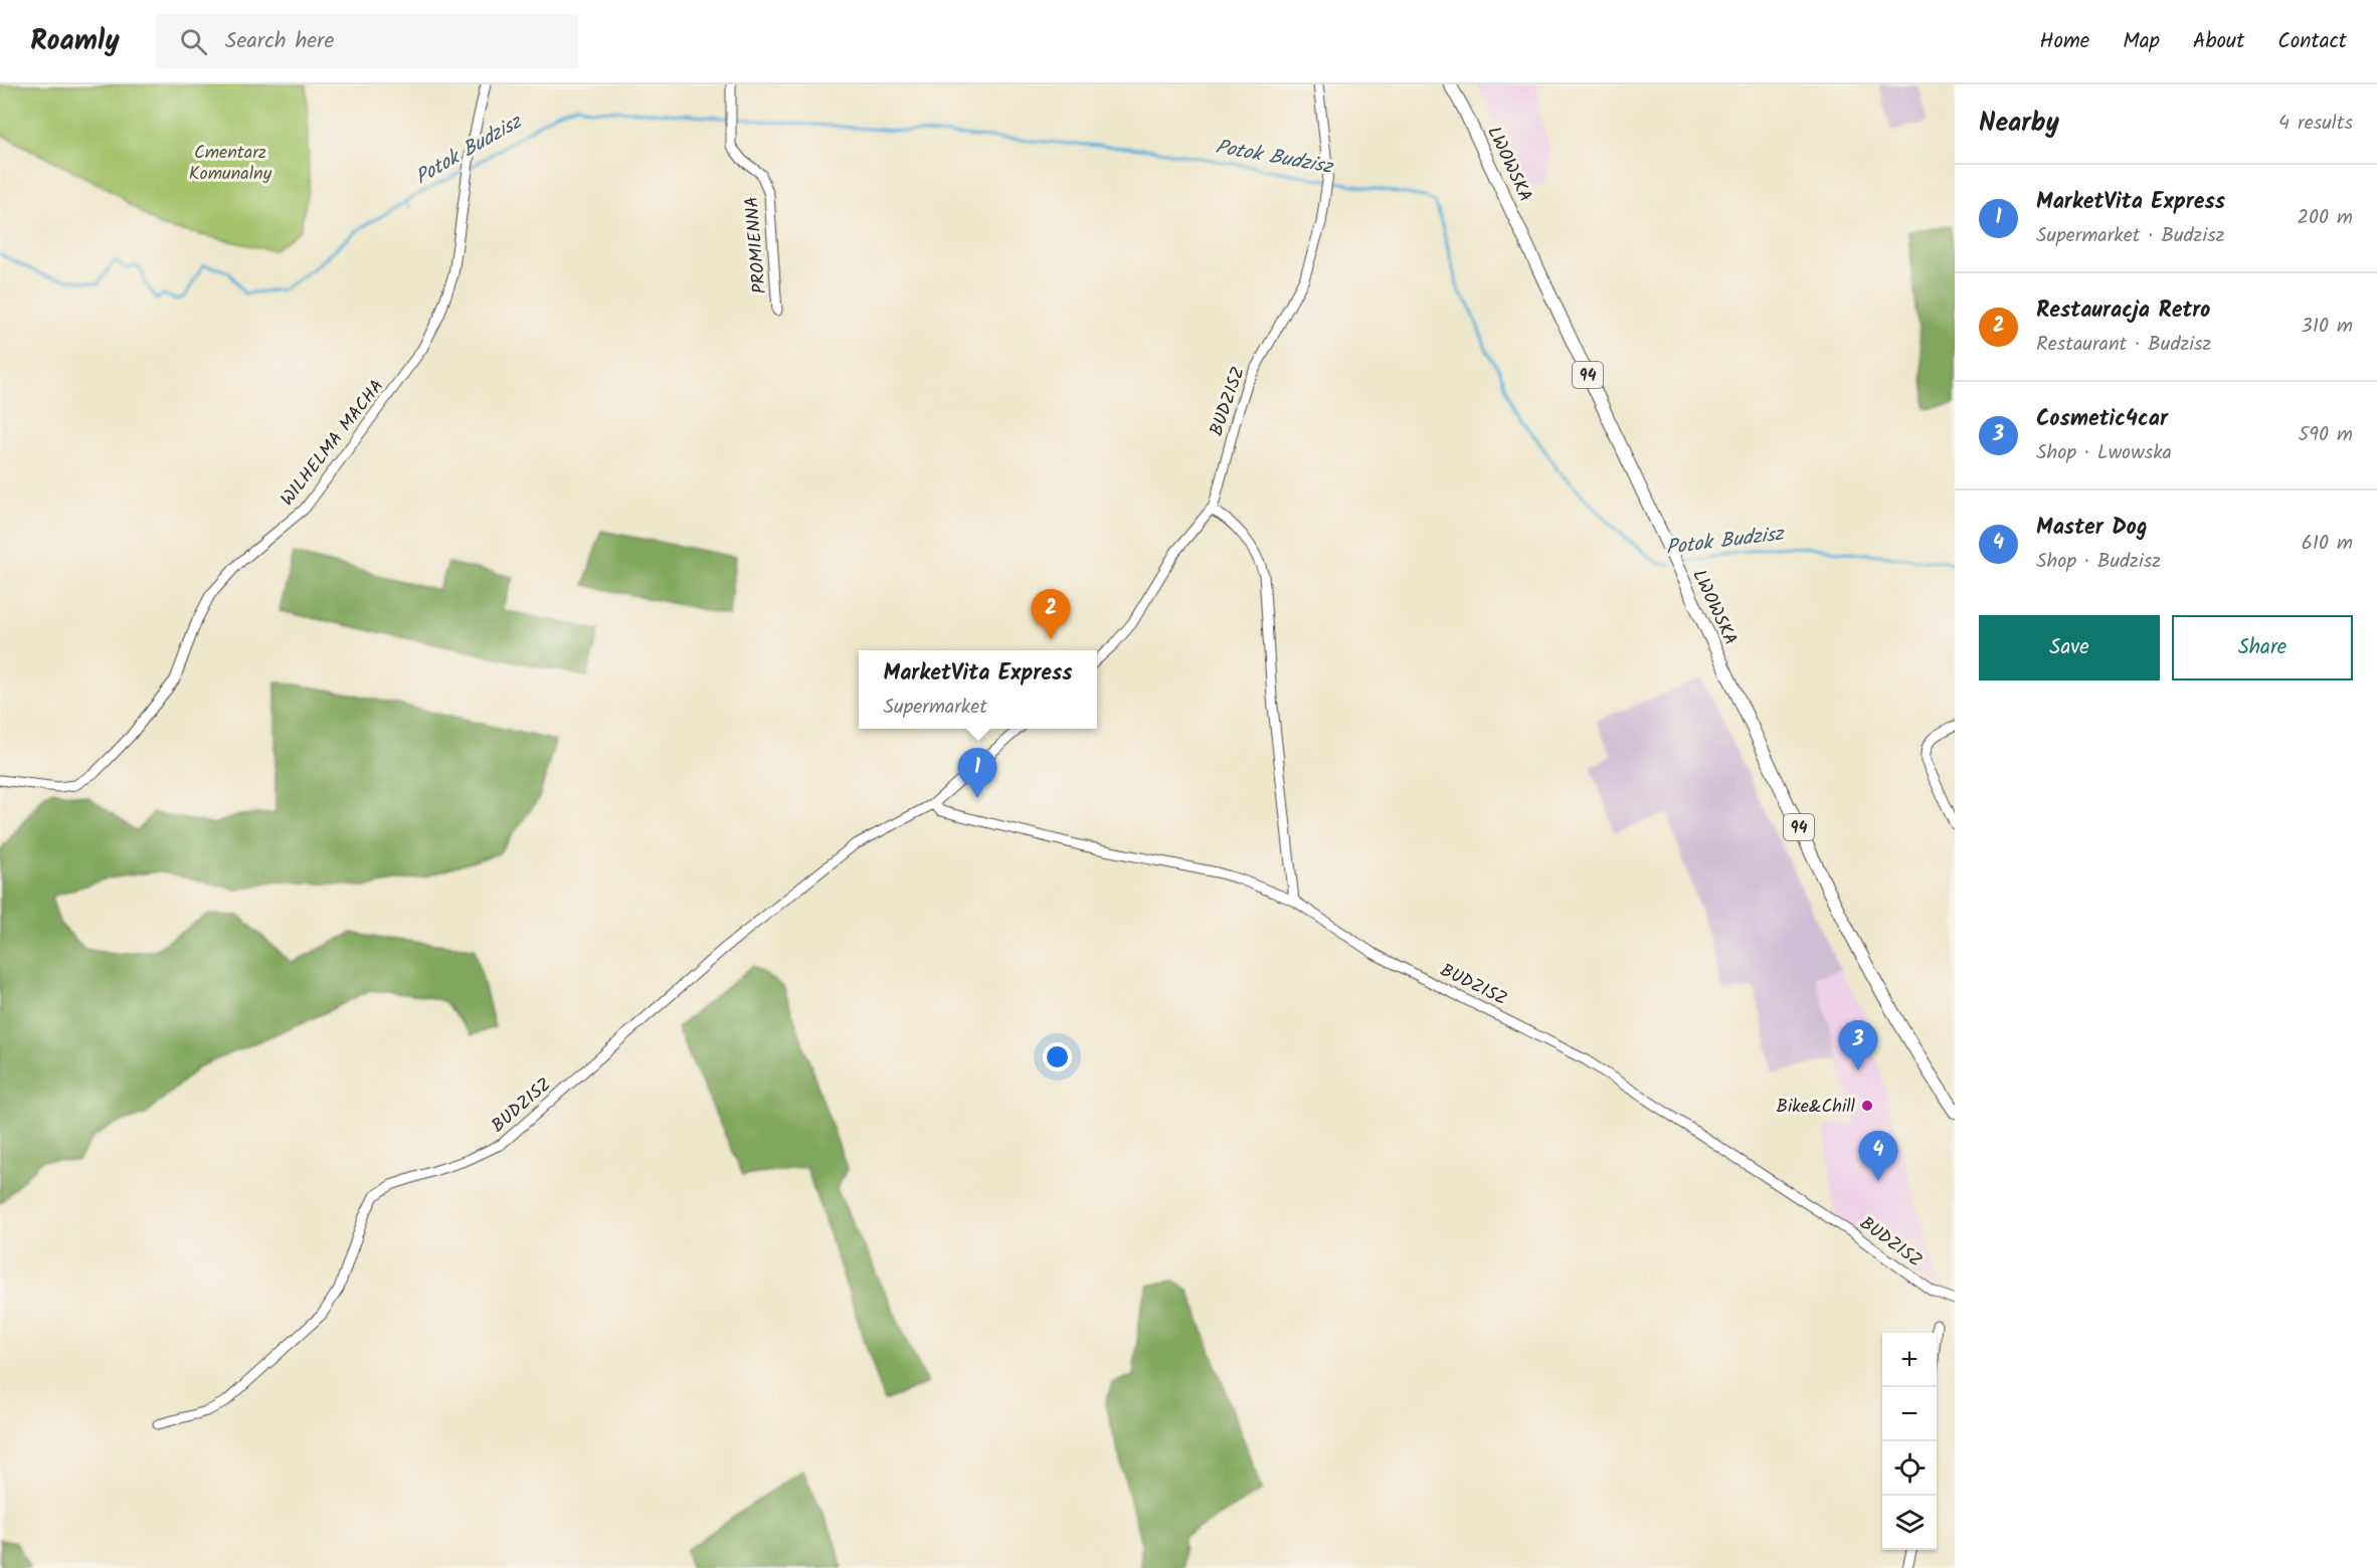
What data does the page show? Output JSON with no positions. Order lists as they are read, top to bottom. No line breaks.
{"streets":{"main road":["LWOWSKA","94"],"street":["PROMIENNA","BUDZISZ","WILHELMA MACHA"]},"water":["Potok Budzisz"],"parks":["Cmentarz Komunalny"],"places":["Bike&Chill"],"page":{"header":"Roamly","search":"Search here","nav":["Home","Map","About","Contact"],"heading":["Nearby","4 results"],"list":[{"mark":"1","name":"MarketVita Express","note":"Supermarket · Budzisz","value":"200 m"},{"mark":"2","name":"Restauracja Retro","note":"Restaurant · Budzisz","value":"310 m"},{"mark":"3","name":"Cosmetic4car","note":"Shop · Lwowska","value":"590 m"},{"mark":"4","name":"Master Dog","note":"Shop · Budzisz","value":"610 m"}],"pins":["2","1","3","4"],"buttons":["Save","Share"],"popup":["MarketVita Express","Supermarket"],"map_buttons":["+","−"]}}
